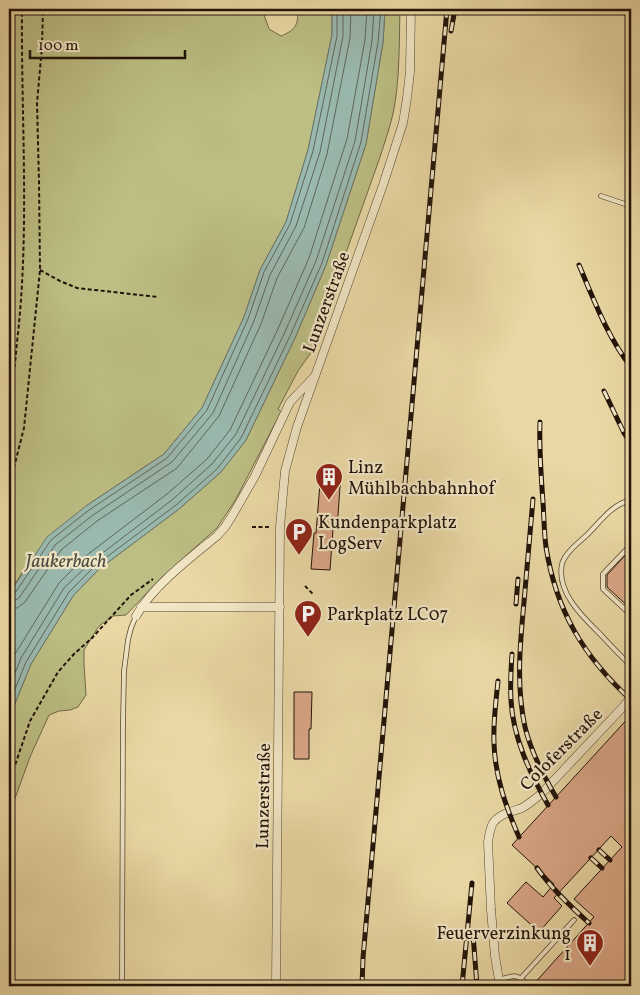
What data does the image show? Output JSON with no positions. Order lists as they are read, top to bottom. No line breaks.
{"streets":{"street":["Lunzerstraße","Coloferstraße"]},"water":["Jaukerbach"],"places":{"building":["Linz Mühlbachbahnhof","Feuerverzinkung 1"],"parking":["Kundenparkplatz LogServ","Parkplatz LC07"]},"scale_bar":"100 m"}
